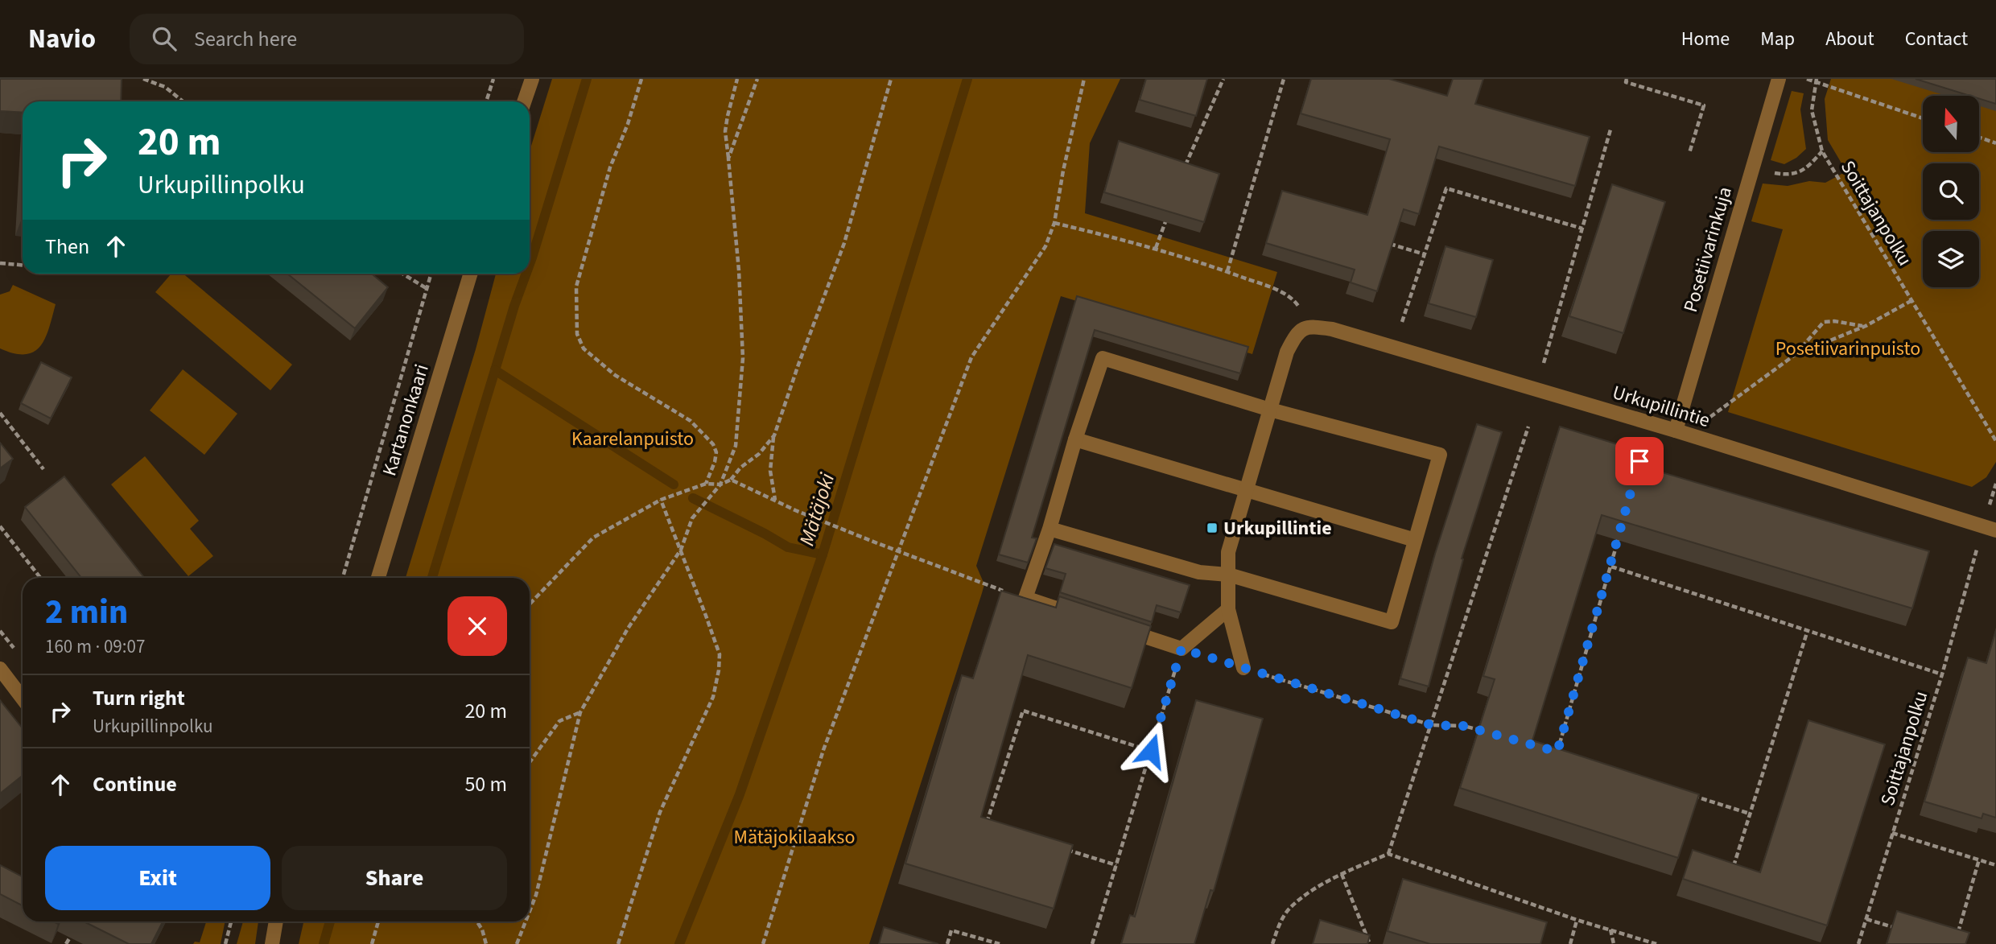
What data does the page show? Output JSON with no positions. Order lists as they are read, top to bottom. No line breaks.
{"streets":{"street":["Posetiivarinkuja","Urkupillintie","Kartanonkaari"],"path":["Soittajanpolku"]},"crossings":[["Posetiivarinkuja","Urkupillintie"]],"water":["Mätäjoki"],"parks":["Posetiivarinpuisto","Kaarelanpuisto","Mätäjokilaakso"],"places":{"transit":["Urkupillintie"]},"north":"top","page":{"header":"Navio","search":"Search here","nav":["Home","Map","About","Contact"],"turn":["20 m","Urkupillinpolku"],"then":"Then","heading":["2 min","160 m · 09:07"],"list":[{"name":"Turn right","note":"Urkupillinpolku","value":"20 m"},{"name":"Continue","value":"50 m"}],"buttons":["Exit","Share"]}}
